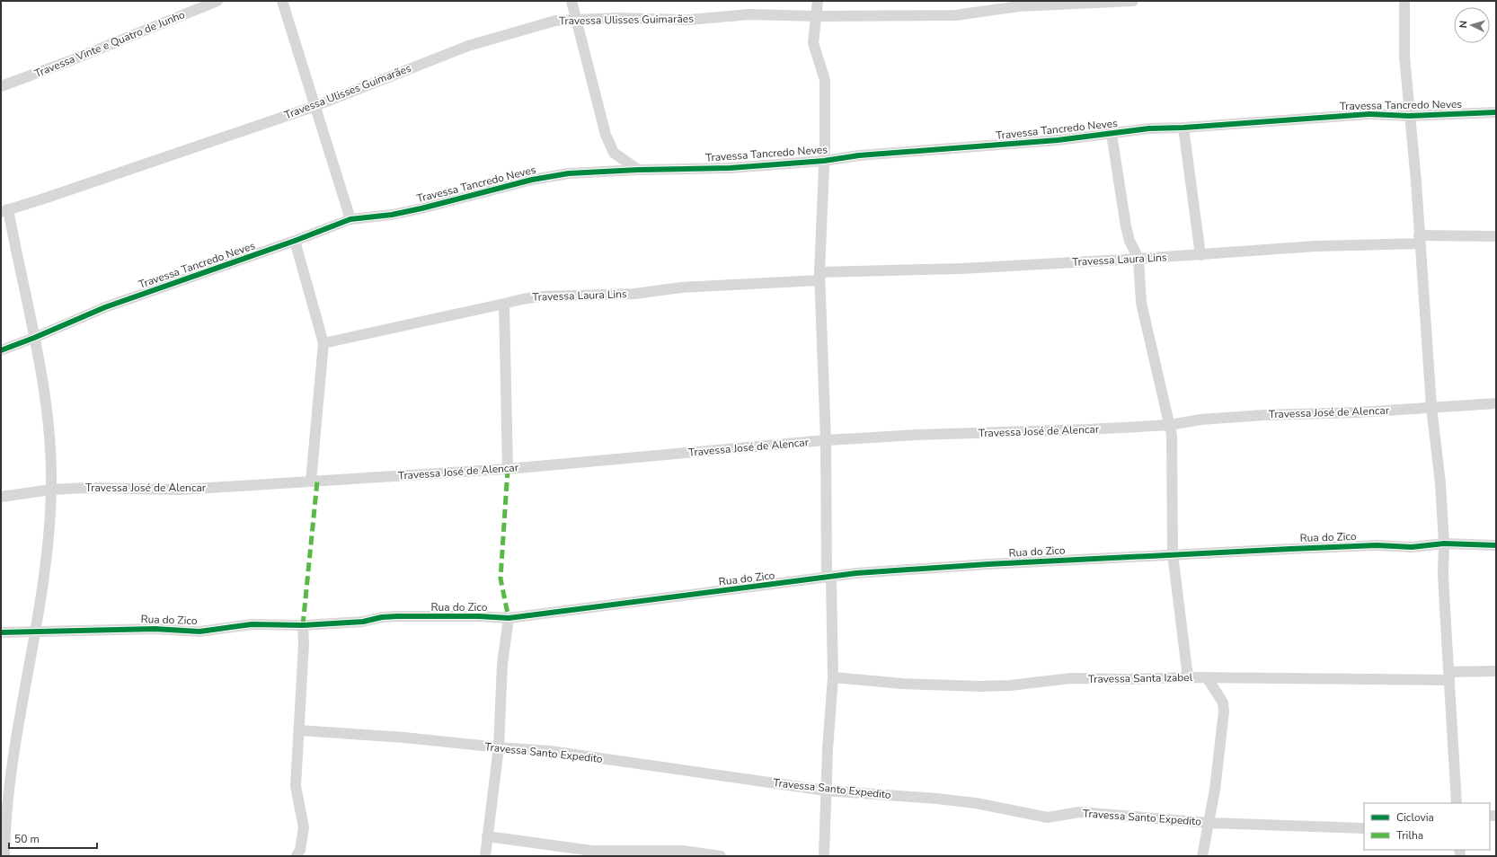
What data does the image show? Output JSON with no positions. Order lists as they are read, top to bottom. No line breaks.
{"streets":{"street":["Travessa Ulisses Guimarães","Travessa Vinte e Quatro de Junho","Travessa Tancredo Neves","Travessa Laura Lins","Travessa José de Alencar","Rua do Zico","Travessa Santa Izabel","Travessa Santo Expedito"]},"legend":["Ciclovia","Trilha"],"scale_bar":"50 m","north":"left"}
